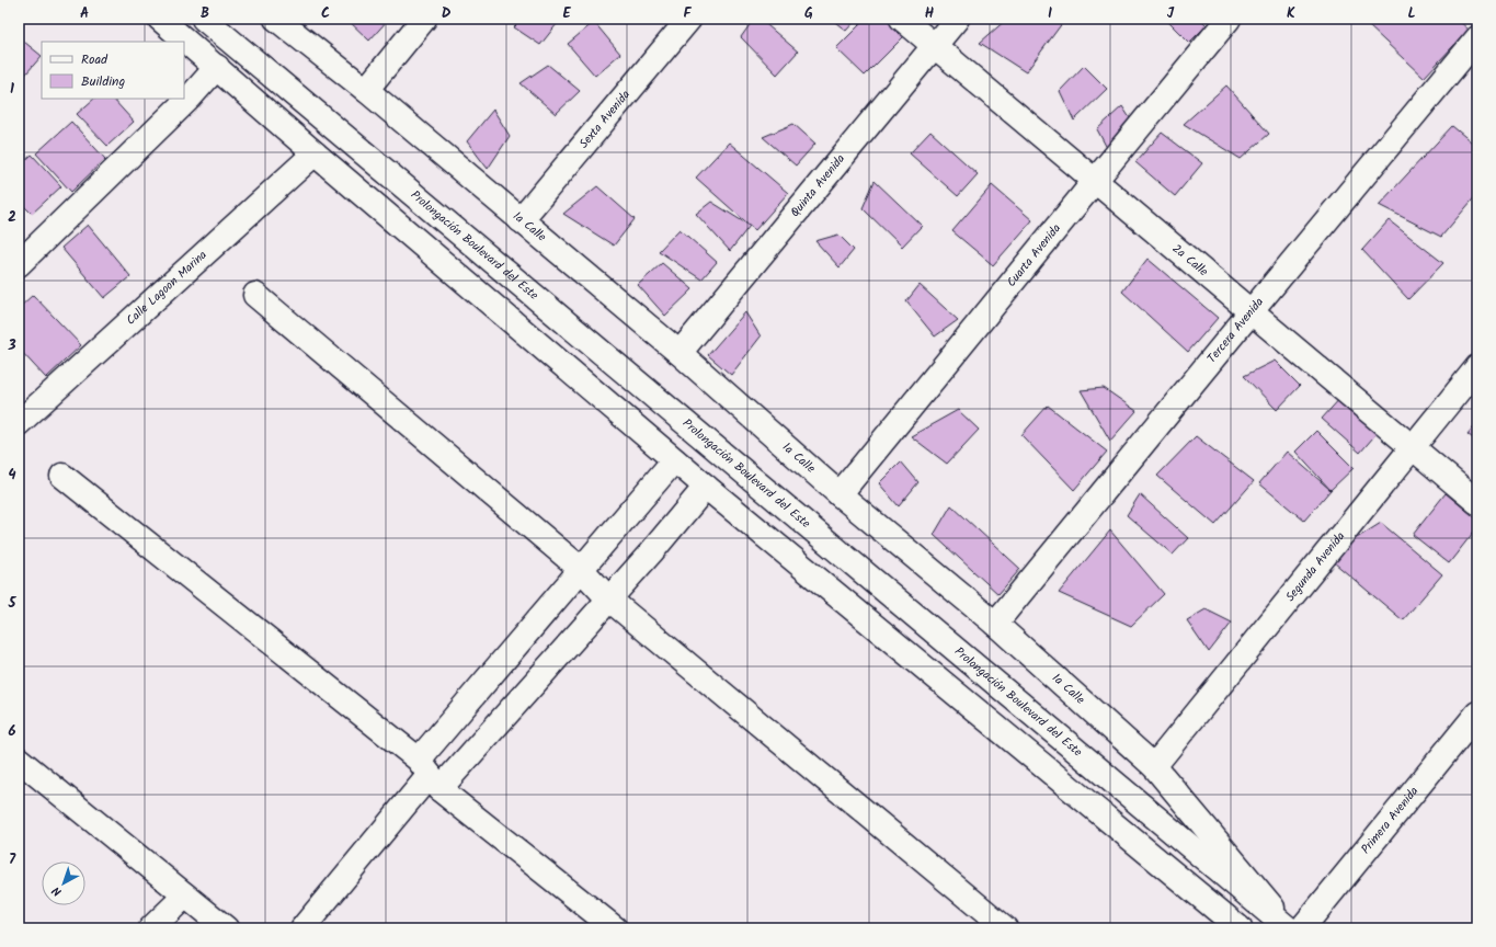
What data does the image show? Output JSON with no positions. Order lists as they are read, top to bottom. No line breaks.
{"streets":{"street":["Sexta Avenida","Quinta Avenida","1a Calle","Prolongación Boulevard del Este","Cuarta Avenida","2a Calle","Calle Lagoon Marina","Tercera Avenida","Segunda Avenida","Primera Avenida"]},"crossings":[["Sexta Avenida","1a Calle"],["Quinta Avenida","1a Calle"],["Quinta Avenida","2a Calle"],["1a Calle","Prolongación Boulevard del Este"],["1a Calle","Cuarta Avenida"],["1a Calle","Tercera Avenida"],["1a Calle","Segunda Avenida"],["Cuarta Avenida","2a Calle"],["2a Calle","Tercera Avenida"],["2a Calle","Segunda Avenida"]],"legend":["Road","Building"],"north":"bottom left","grid":{"columns":["A","B","C","D","E","F","G","H","I","J","K","L"],"rows":["1","2","3","4","5","6","7"]}}
